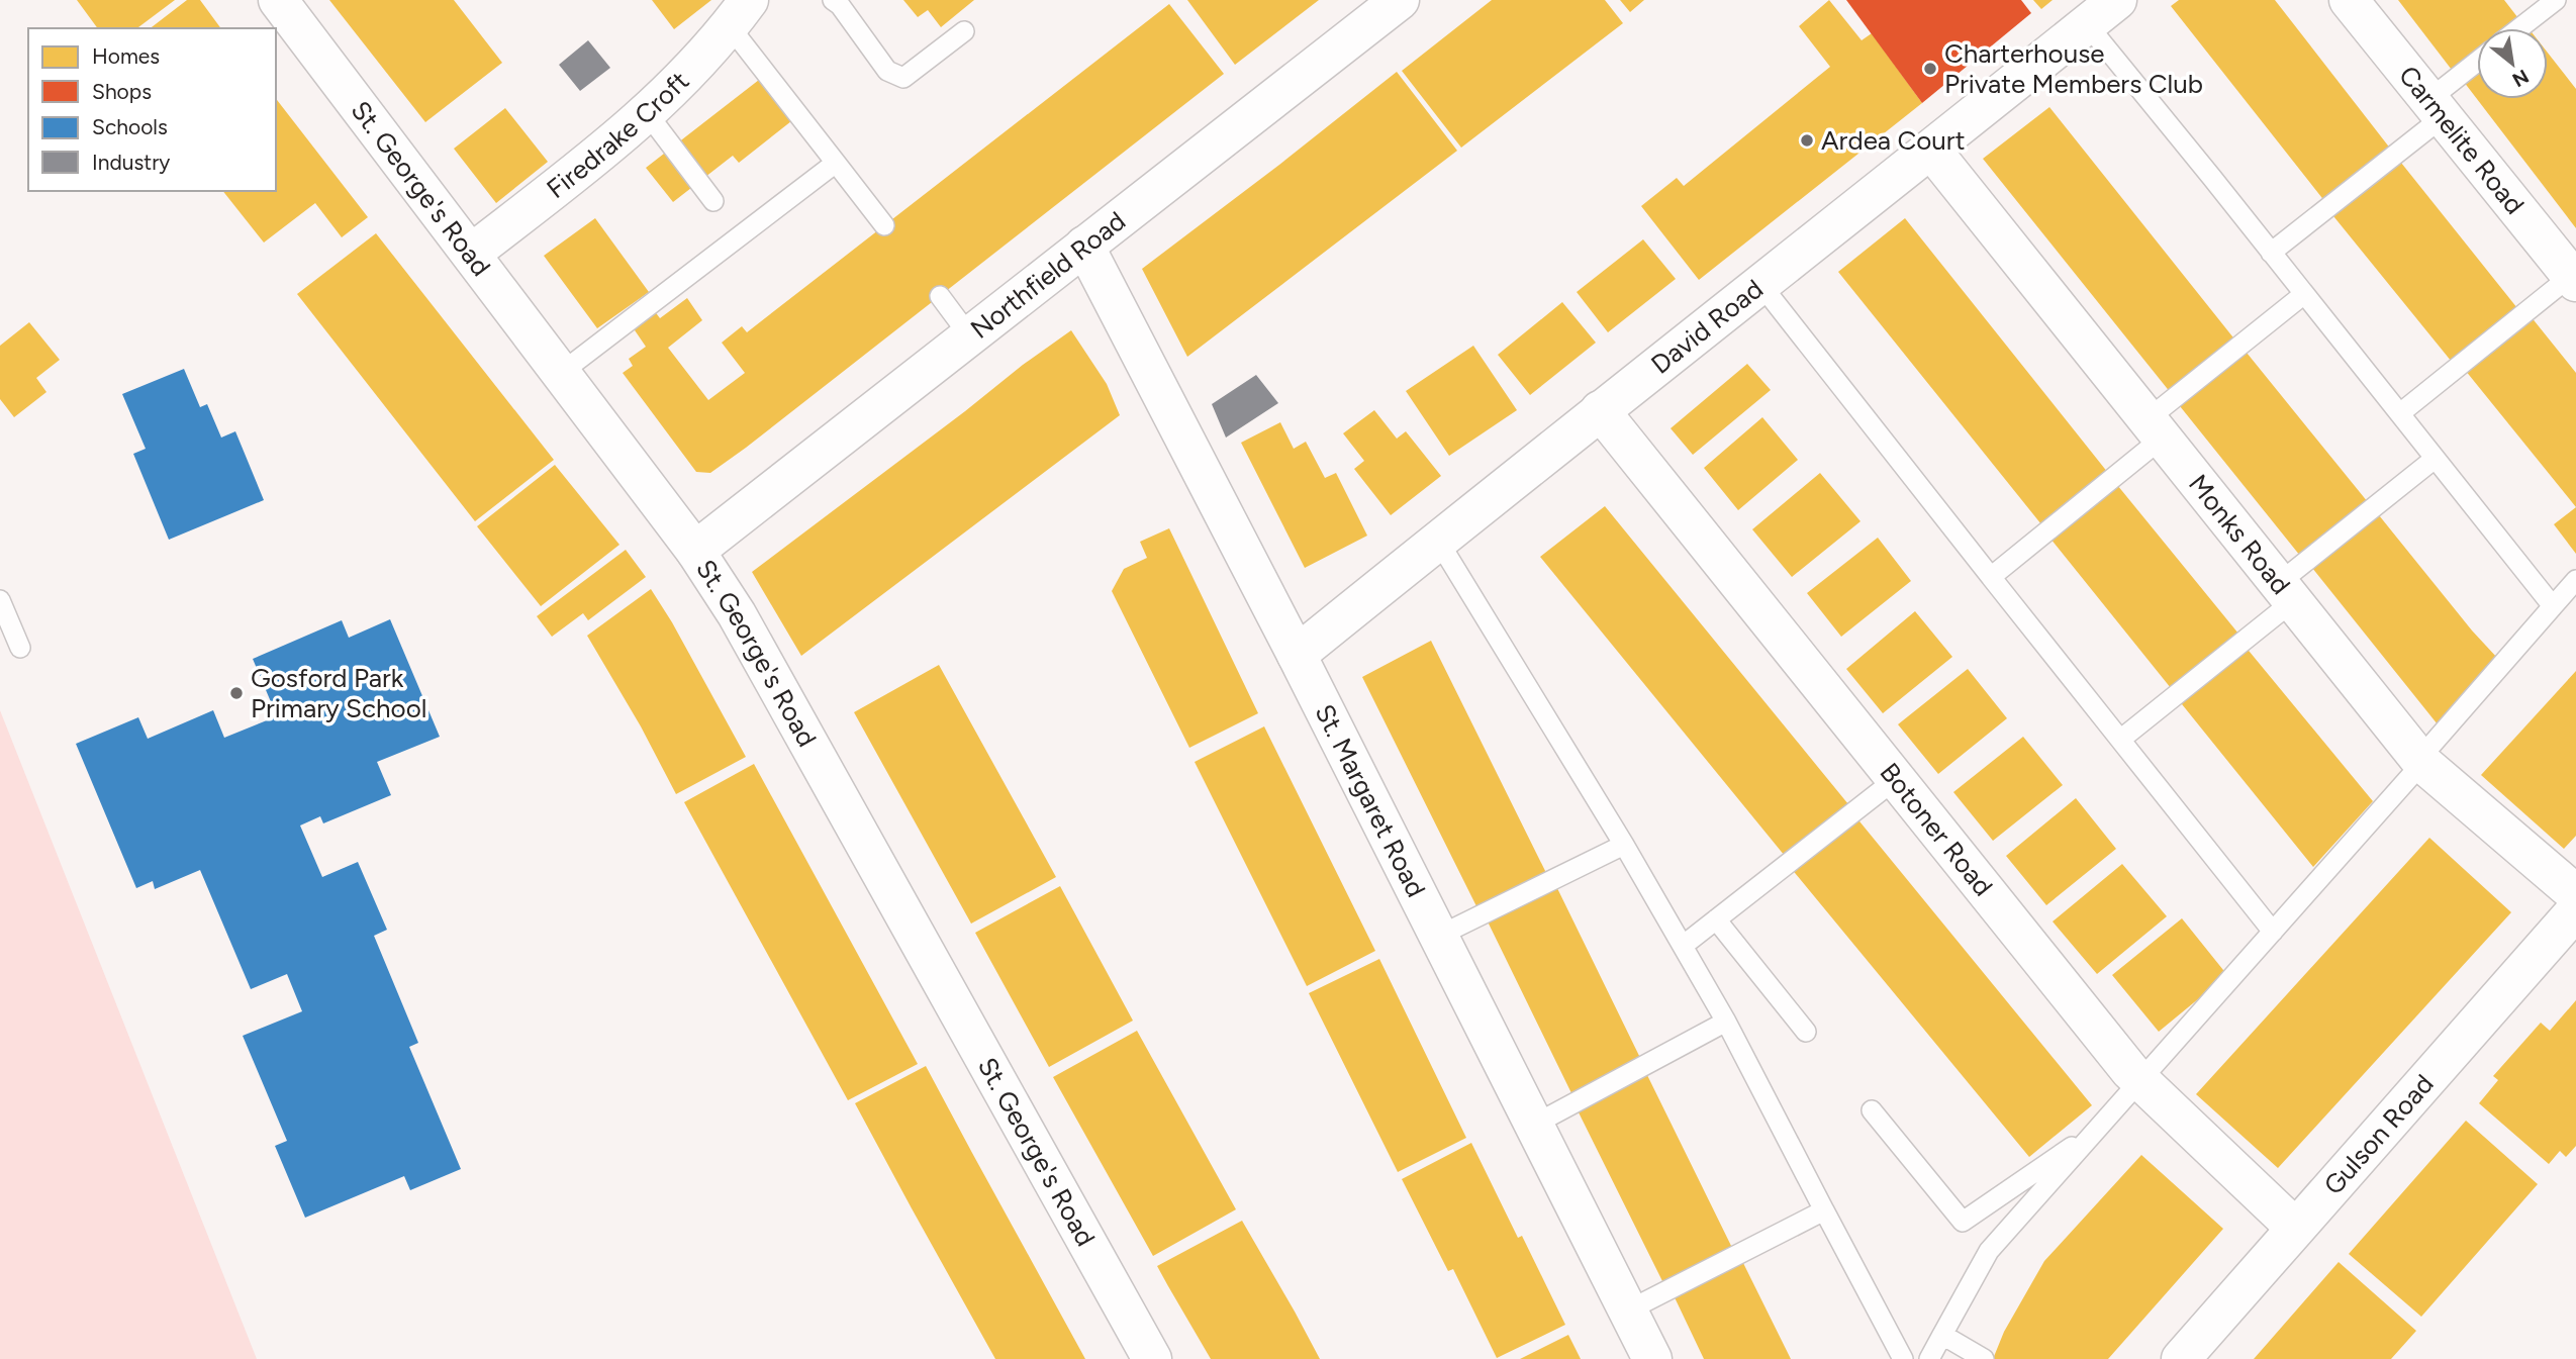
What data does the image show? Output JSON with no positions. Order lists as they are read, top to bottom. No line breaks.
{"streets":{"street":["Firedrake Croft","Carmelite Road","St. George's Road","Northfield Road","David Road","Monks Road","St. Margaret Road","Botoner Road","Gulson Road"]},"crossings":[["Firedrake Croft","St. George's Road"],["St. George's Road","Northfield Road"],["Northfield Road","St. Margaret Road"],["David Road","Monks Road"],["David Road","St. Margaret Road"],["David Road","Botoner Road"],["Botoner Road","Gulson Road"]],"places":["Charterhouse Private Members Club","Ardea Court","Gosford Park Primary School"],"legend":["Homes","Shops","Schools","Industry"],"north":"bottom right"}
